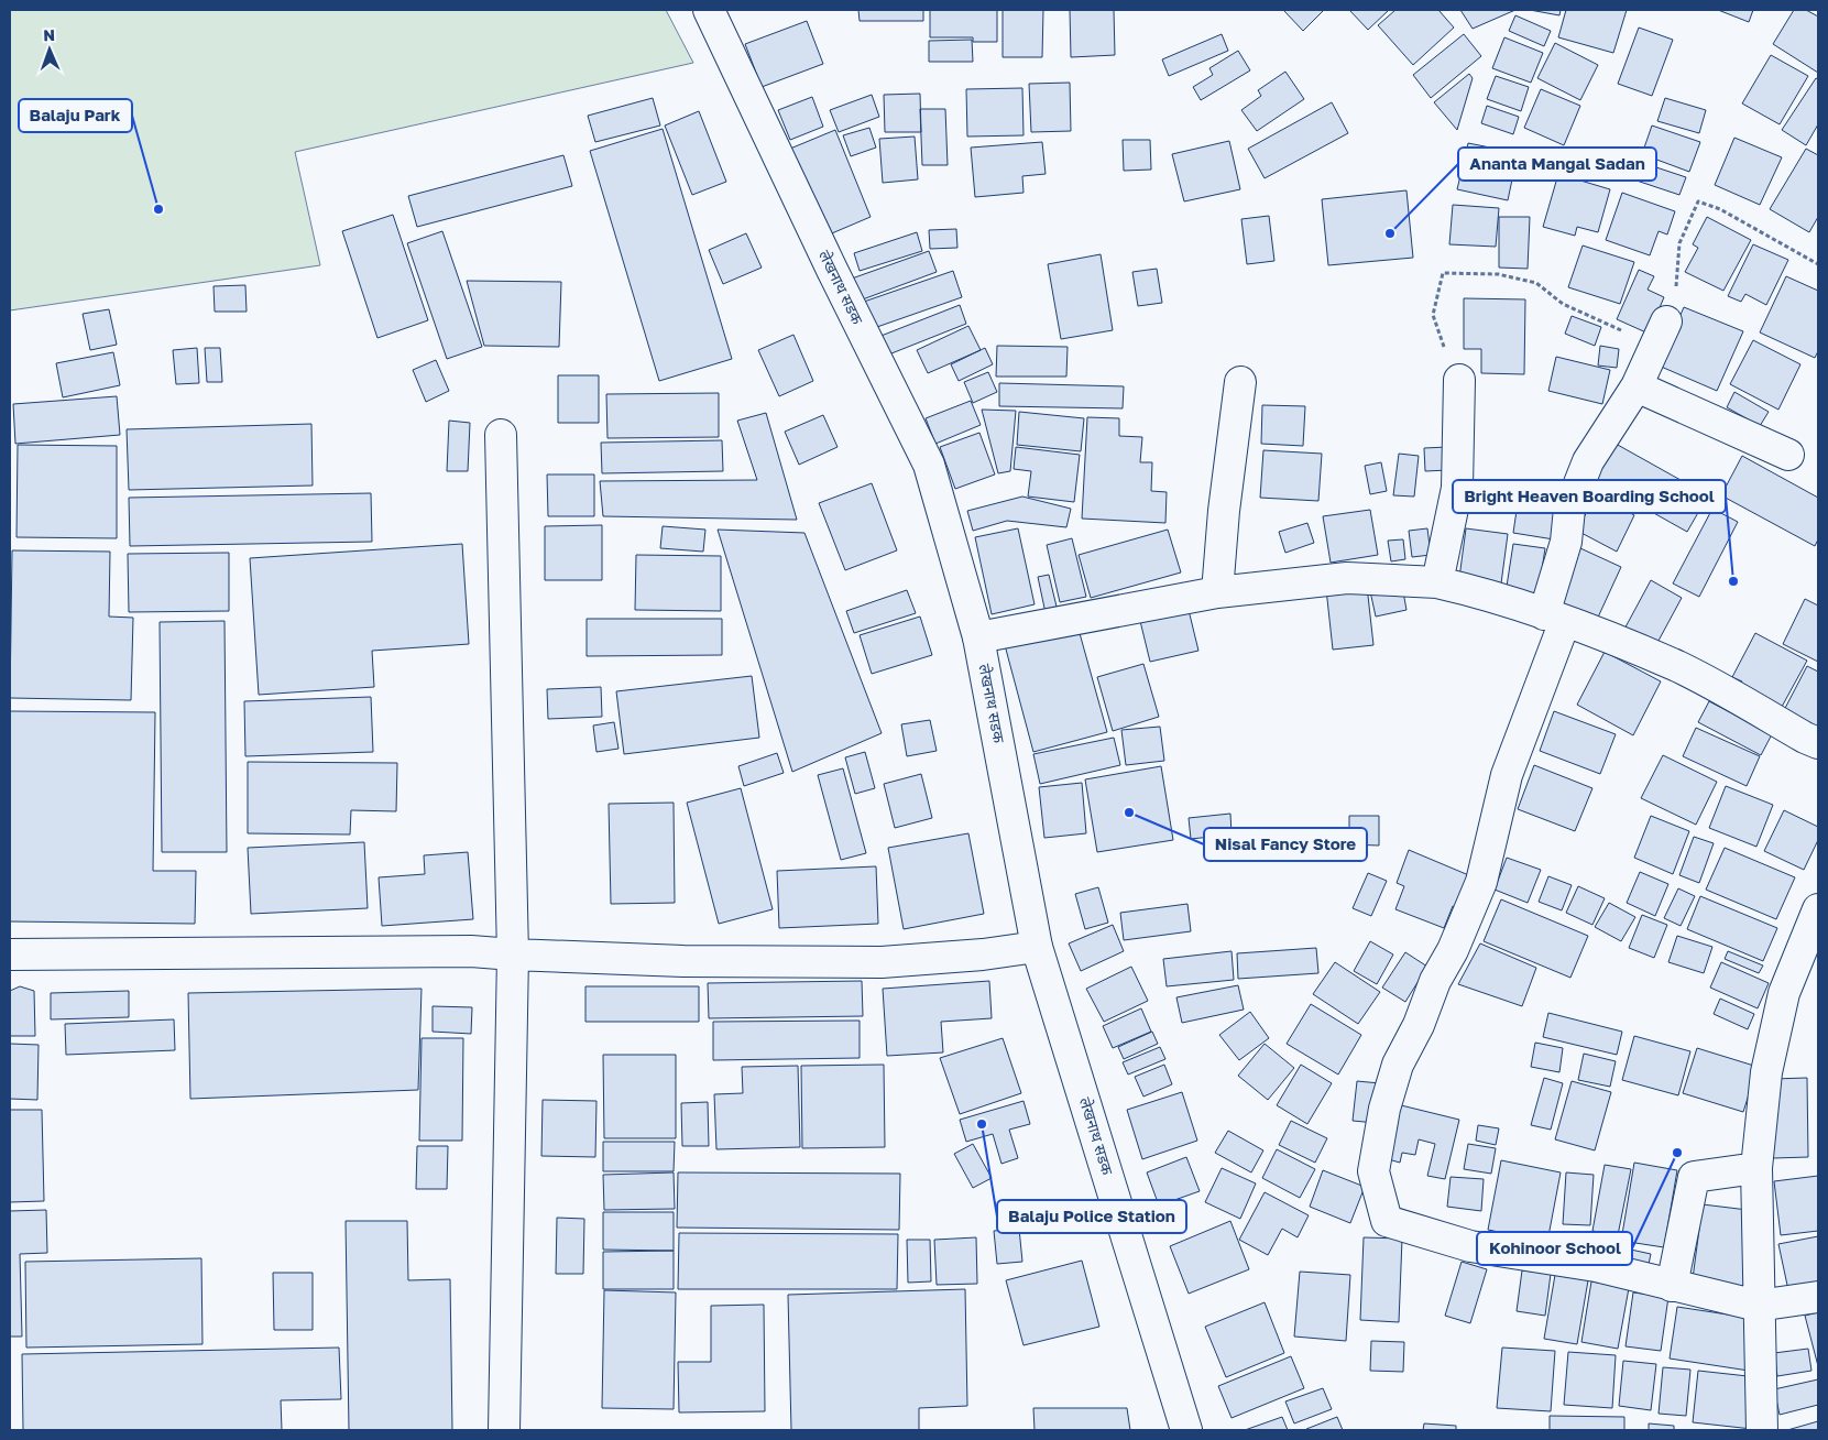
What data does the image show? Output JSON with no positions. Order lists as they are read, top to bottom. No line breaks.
{"streets":{"street":["लेखनाथ सडक"]},"places":["Balaju Park","Ananta Mangal Sadan","Bright Heaven Boarding School","Nisal Fancy Store","Balaju Police Station","Kohinoor School"],"north":"top"}
